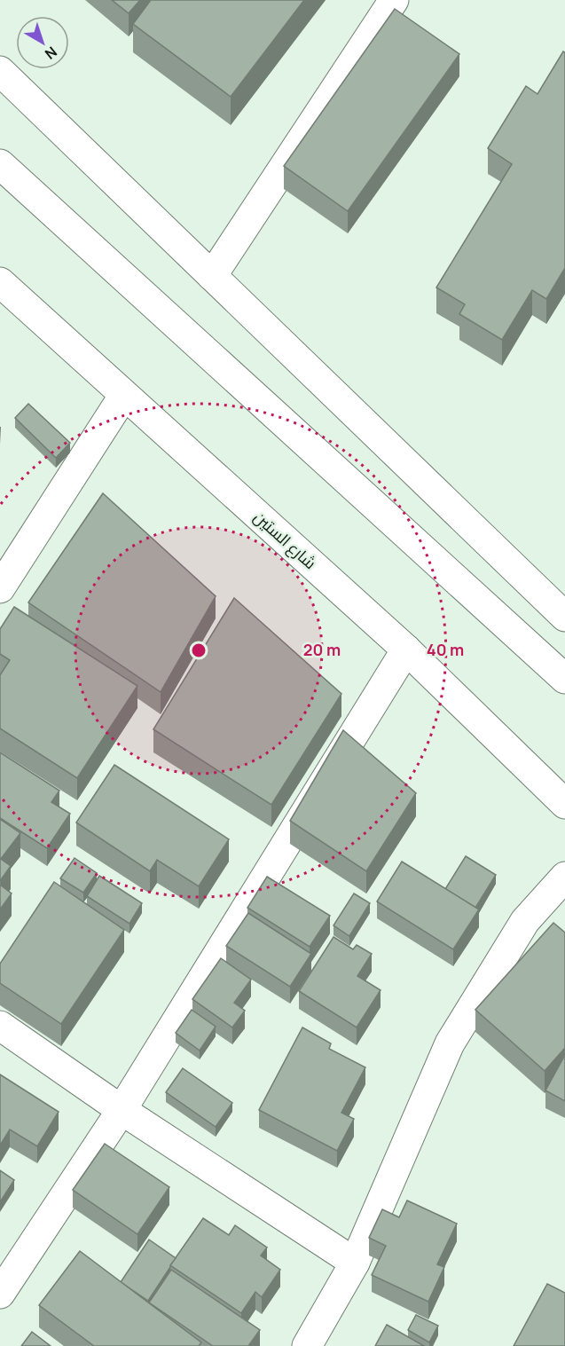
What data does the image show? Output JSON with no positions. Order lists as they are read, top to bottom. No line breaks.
{"streets":{"street":["شارع الستين"]},"north":"bottom right","rings":["20 m","40 m"]}
